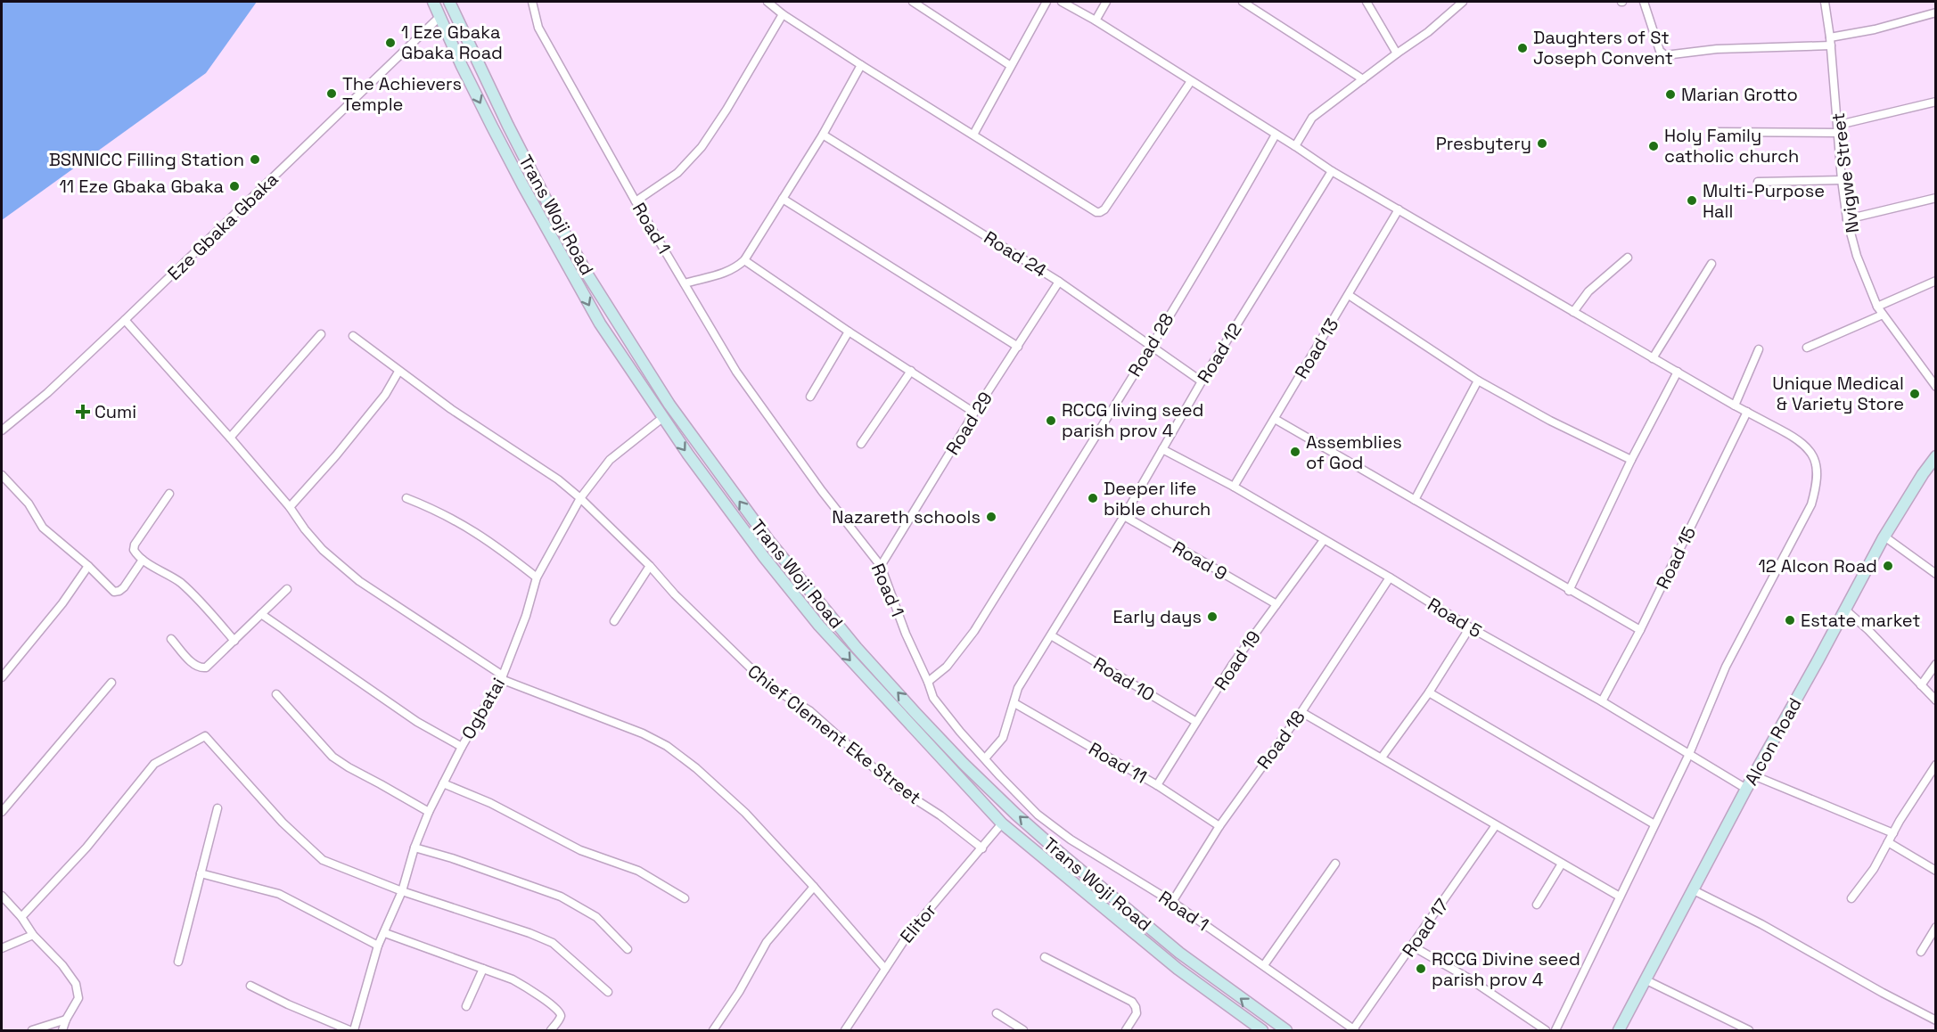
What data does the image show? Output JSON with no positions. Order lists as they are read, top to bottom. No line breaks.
{"streets":{"main road":["Trans Woji Road","Alcon Road"],"street":["Nvigwe Street","Eze Gbaka Gbaka","Road 1","Road 24","Road 28","Road 13","Road 12","Road 29","Road 15","Road 9","Road 5","Road 19","Road 10","Ogbatai","Chief Clement Eke Street","Road 18","Road 11","Elitor","Road 17"]},"crossings":[["Trans Woji Road","Eze Gbaka Gbaka"],["Trans Woji Road","Ogbatai"],["Trans Woji Road","Elitor"],["Road 1","Road 28"],["Road 1","Road 12"],["Road 1","Road 29"],["Road 1","Road 18"],["Road 1","Road 17"],["Road 24","Road 28"],["Road 24","Road 12"],["Road 24","Road 29"],["Road 13","Road 5"],["Road 12","Road 9"],["Road 12","Road 5"],["Road 12","Road 10"],["Road 12","Road 11"],["Road 15","Road 5"],["Road 9","Road 19"],["Road 5","Road 19"],["Road 5","Road 18"],["Road 5","Alcon Road"],["Road 19","Road 10"],["Road 19","Road 11"],["Ogbatai","Chief Clement Eke Street"],["Chief Clement Eke Street","Elitor"],["Road 18","Road 11"]],"places":{"other":["1 Eze Gbaka Gbaka Road","Daughters of St Joseph Convent","The Achievers Temple","Marian Grotto","Presbytery","Holy Family catholic church","BSNNICC Filling Station","11 Eze Gbaka Gbaka","Multi-Purpose Hall","Unique Medical & Variety Store","RCCG living seed parish prov 4","Assemblies of God","Deeper life bible church","Nazareth schools","12 Alcon Road","Early days","Estate market","RCCG Divine seed parish prov 4"],"health":["Cumi"]}}
